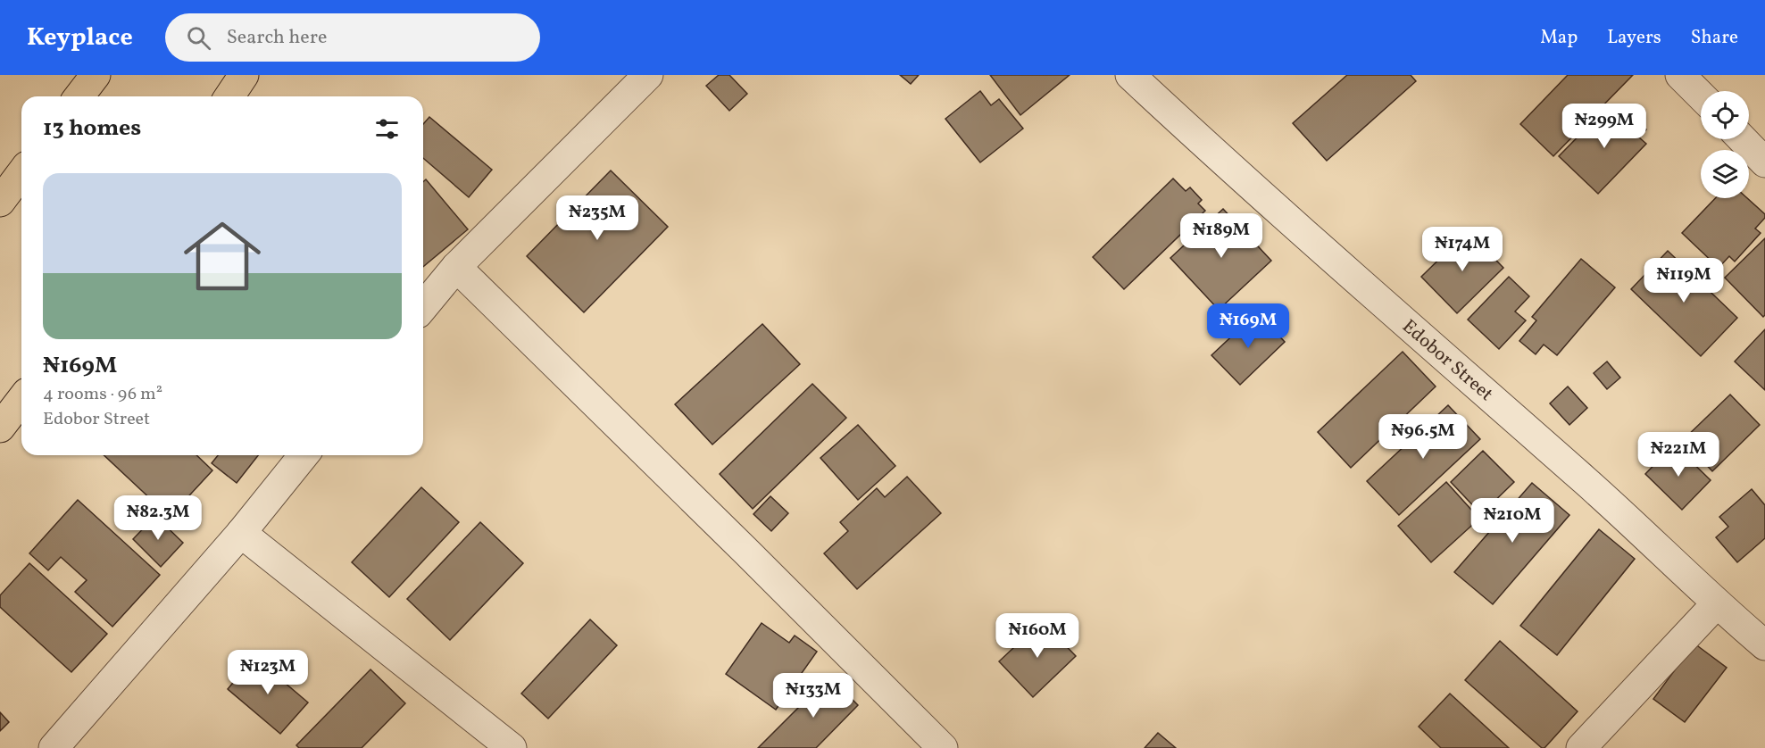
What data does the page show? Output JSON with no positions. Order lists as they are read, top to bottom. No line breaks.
{"streets":{"street":["Edobor Street"]},"page":{"header":"Keyplace","search":"Search here","nav":["Map","Layers","Share"],"heading":"13 homes","price":["₦299M","₦235M","₦189M","₦174M","₦119M","₦169M","₦96.5M","₦221M","₦82.3M","₦210M","₦160M","₦123M","₦133M"],"list":[{"name":"₦169M","note":"4 rooms · 96 m² · Edobor Street"}]}}
